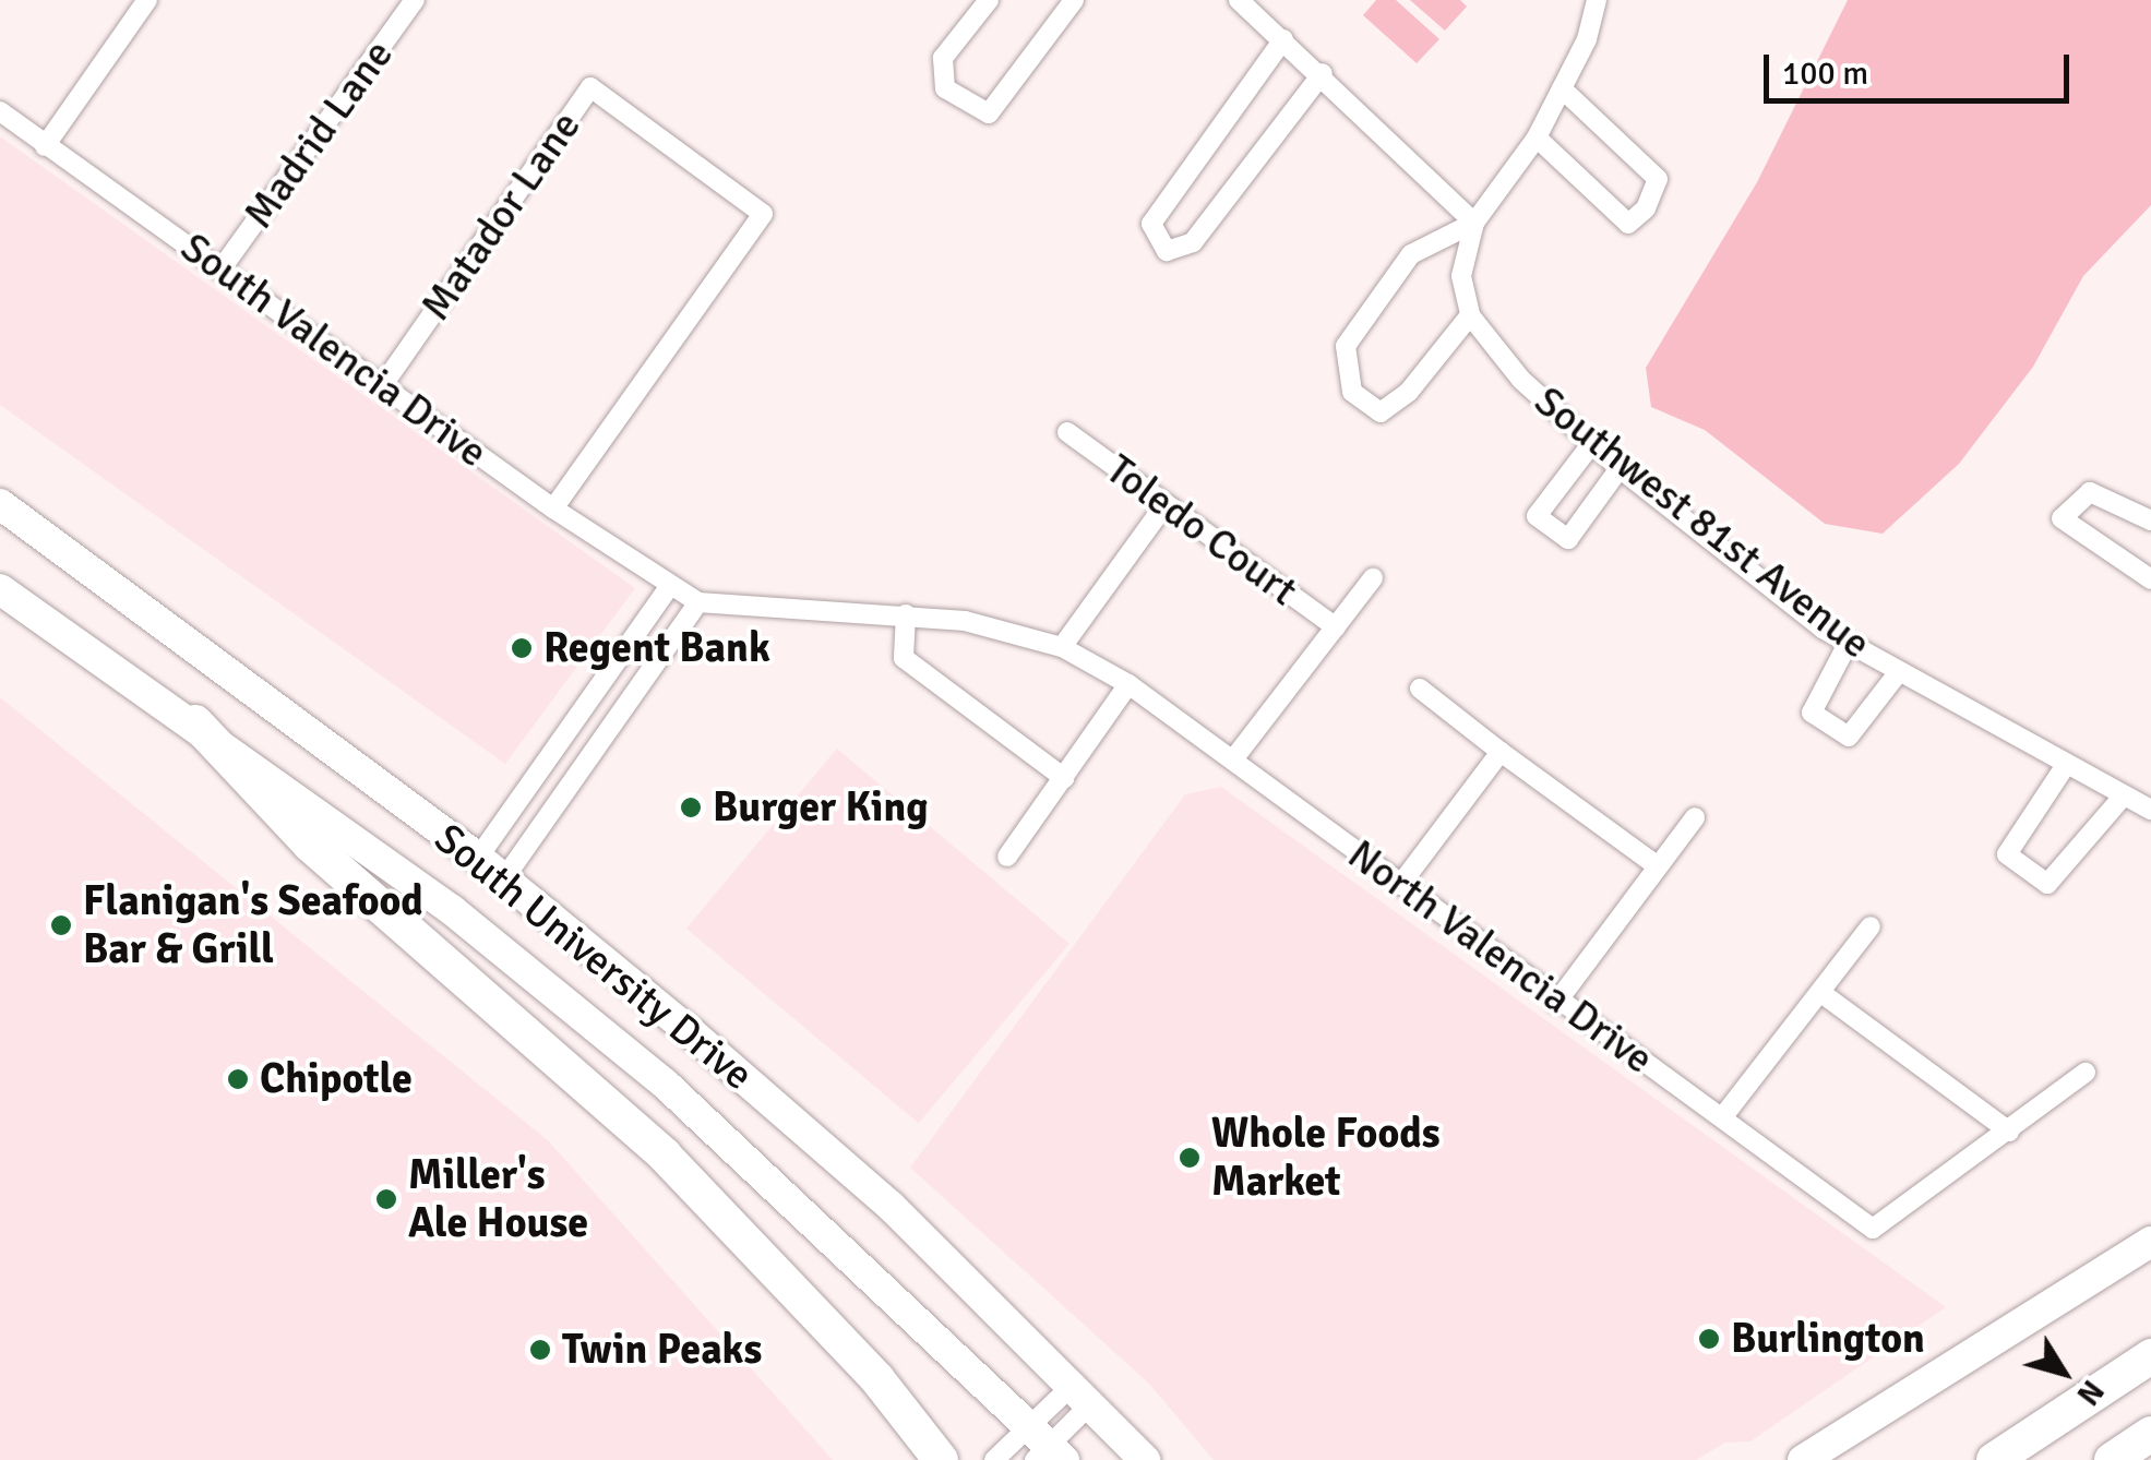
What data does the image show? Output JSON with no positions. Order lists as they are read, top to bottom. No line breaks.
{"streets":{"main road":["South University Drive"],"street":["Madrid Lane","Matador Lane","South Valencia Drive","Southwest 81st Avenue","Toledo Court","North Valencia Drive"]},"crossings":[["Madrid Lane","South Valencia Drive"],["Matador Lane","South Valencia Drive"],["South Valencia Drive","North Valencia Drive"],["Toledo Court","North Valencia Drive"]],"places":["Regent Bank","Burger King","Flanigan's Seafood Bar & Grill","Chipotle","Whole Foods Market","Miller's Ale House","Burlington","Twin Peaks"],"scale_bar":"100 m","north":"bottom right"}
